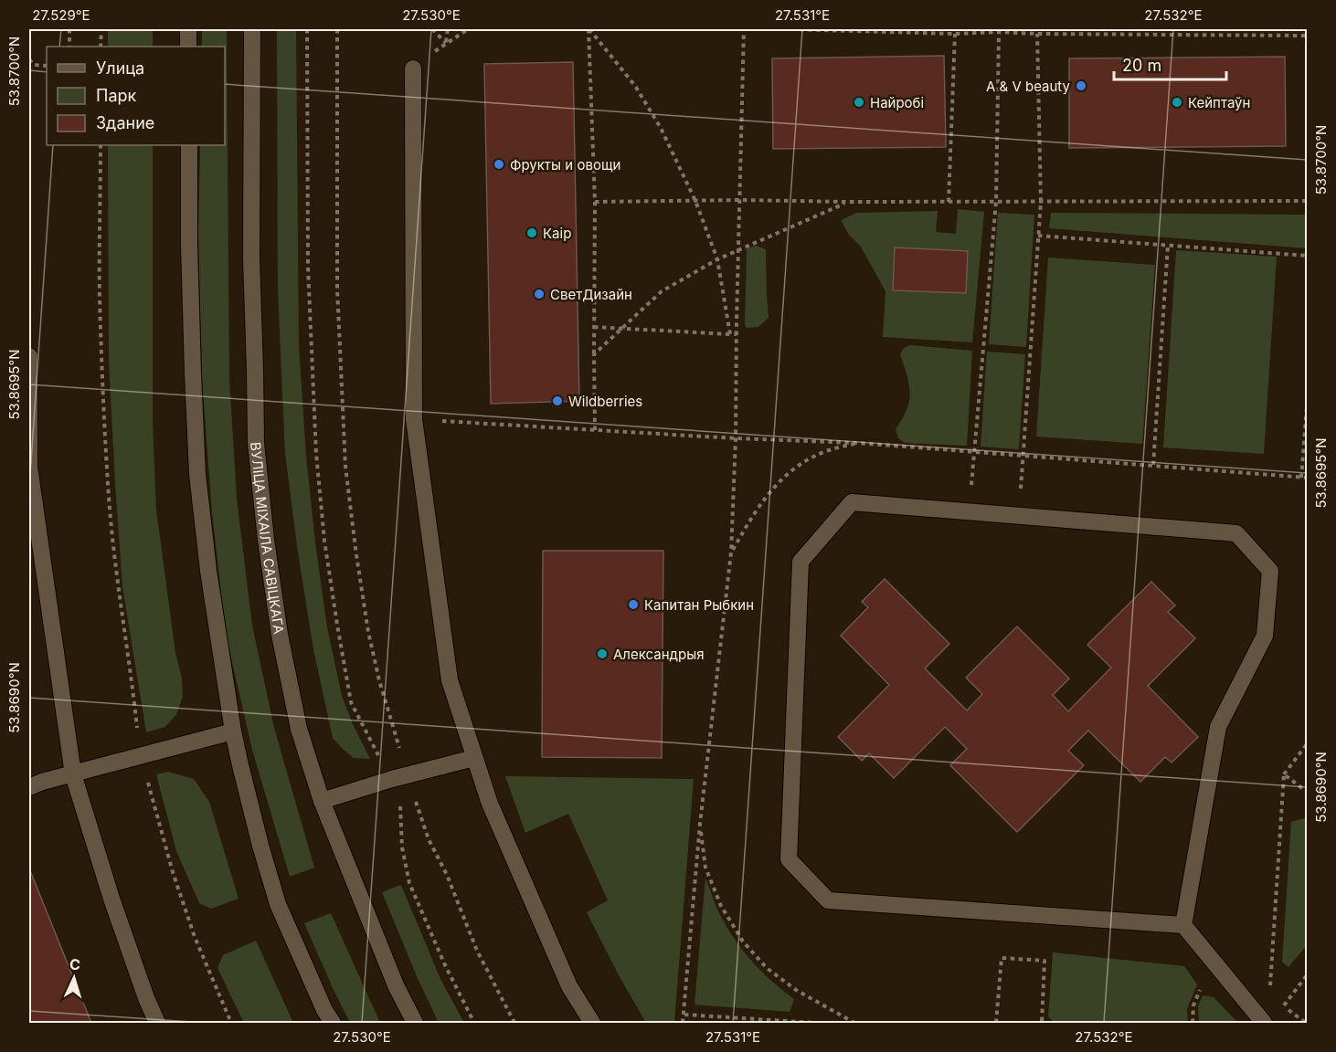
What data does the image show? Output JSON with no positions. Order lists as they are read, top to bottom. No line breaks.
{"streets":{"street":["ВУЛІЦА МІХАІЛА САВІЦКАГА"]},"places":["A & V beauty","Найробі","Кейптаўн","Фрукты и овощи","Каір","СветДизайн","Wildberries","Капитан Рыбкин","Александрыя"],"legend":["Улица","Парк","Здание"],"scale_bar":"20 m","north":"top","coordinates":["27.529°E","27.530°E","27.531°E","27.532°E","53.8700°N","53.8695°N","53.8690°N"]}
